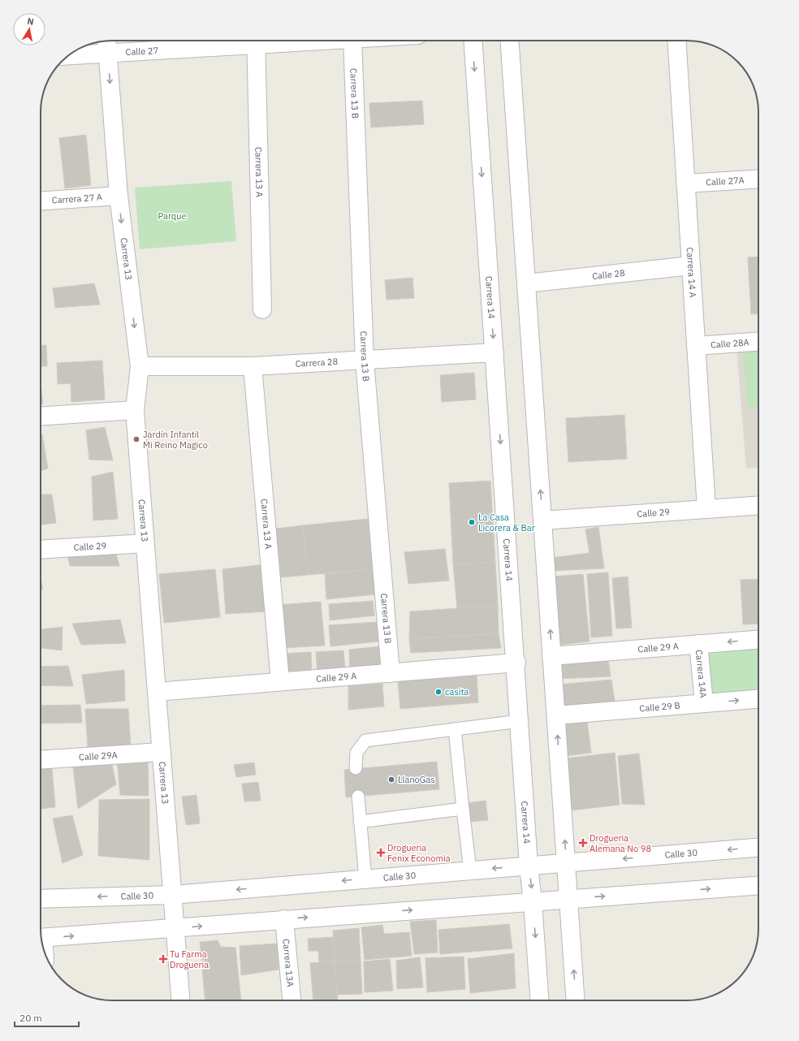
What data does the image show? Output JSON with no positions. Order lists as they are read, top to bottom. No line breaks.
{"streets":{"street":["Calle 27","Carrera 13 B","Carrera 13 A","Calle 27A","Carrera 27 A","Carrera 13","Carrera 14 A","Calle 28","Carrera 14","Calle 28A","Carrera 28","Calle 29","Calle 29 A","Carrera 14A","Calle 29 B","Calle 29A","Calle 30","Carrera 13A"]},"crossings":[["Calle 27","Carrera 13"],["Carrera 13 B","Carrera 28"],["Carrera 13 B","Calle 29 A"],["Carrera 13 A","Carrera 28"],["Carrera 13 A","Calle 29 A"],["Calle 27A","Carrera 14 A"],["Carrera 27 A","Carrera 13"],["Carrera 13","Carrera 28"],["Carrera 13","Calle 29"],["Carrera 13","Calle 29 A"],["Carrera 13","Calle 29A"],["Carrera 13","Calle 30"],["Carrera 14 A","Calle 28"],["Carrera 14 A","Calle 28A"],["Carrera 14 A","Calle 29"],["Carrera 14","Carrera 28"],["Carrera 14","Calle 29 A"],["Carrera 14","Calle 30"],["Calle 29 A","Carrera 14A"],["Carrera 14A","Calle 29 B"]],"parks":["Parque"],"places":{"other":["Jardín Infantil Mi Reino Magico","La Casa Licorera & Bar","casita","LlanoGas"],"health":["Drogueria Alemana No 98","Drogueria Fenix Economia","Tu Farma Drogueria"]},"scale_bar":"20 m","north":"top"}
